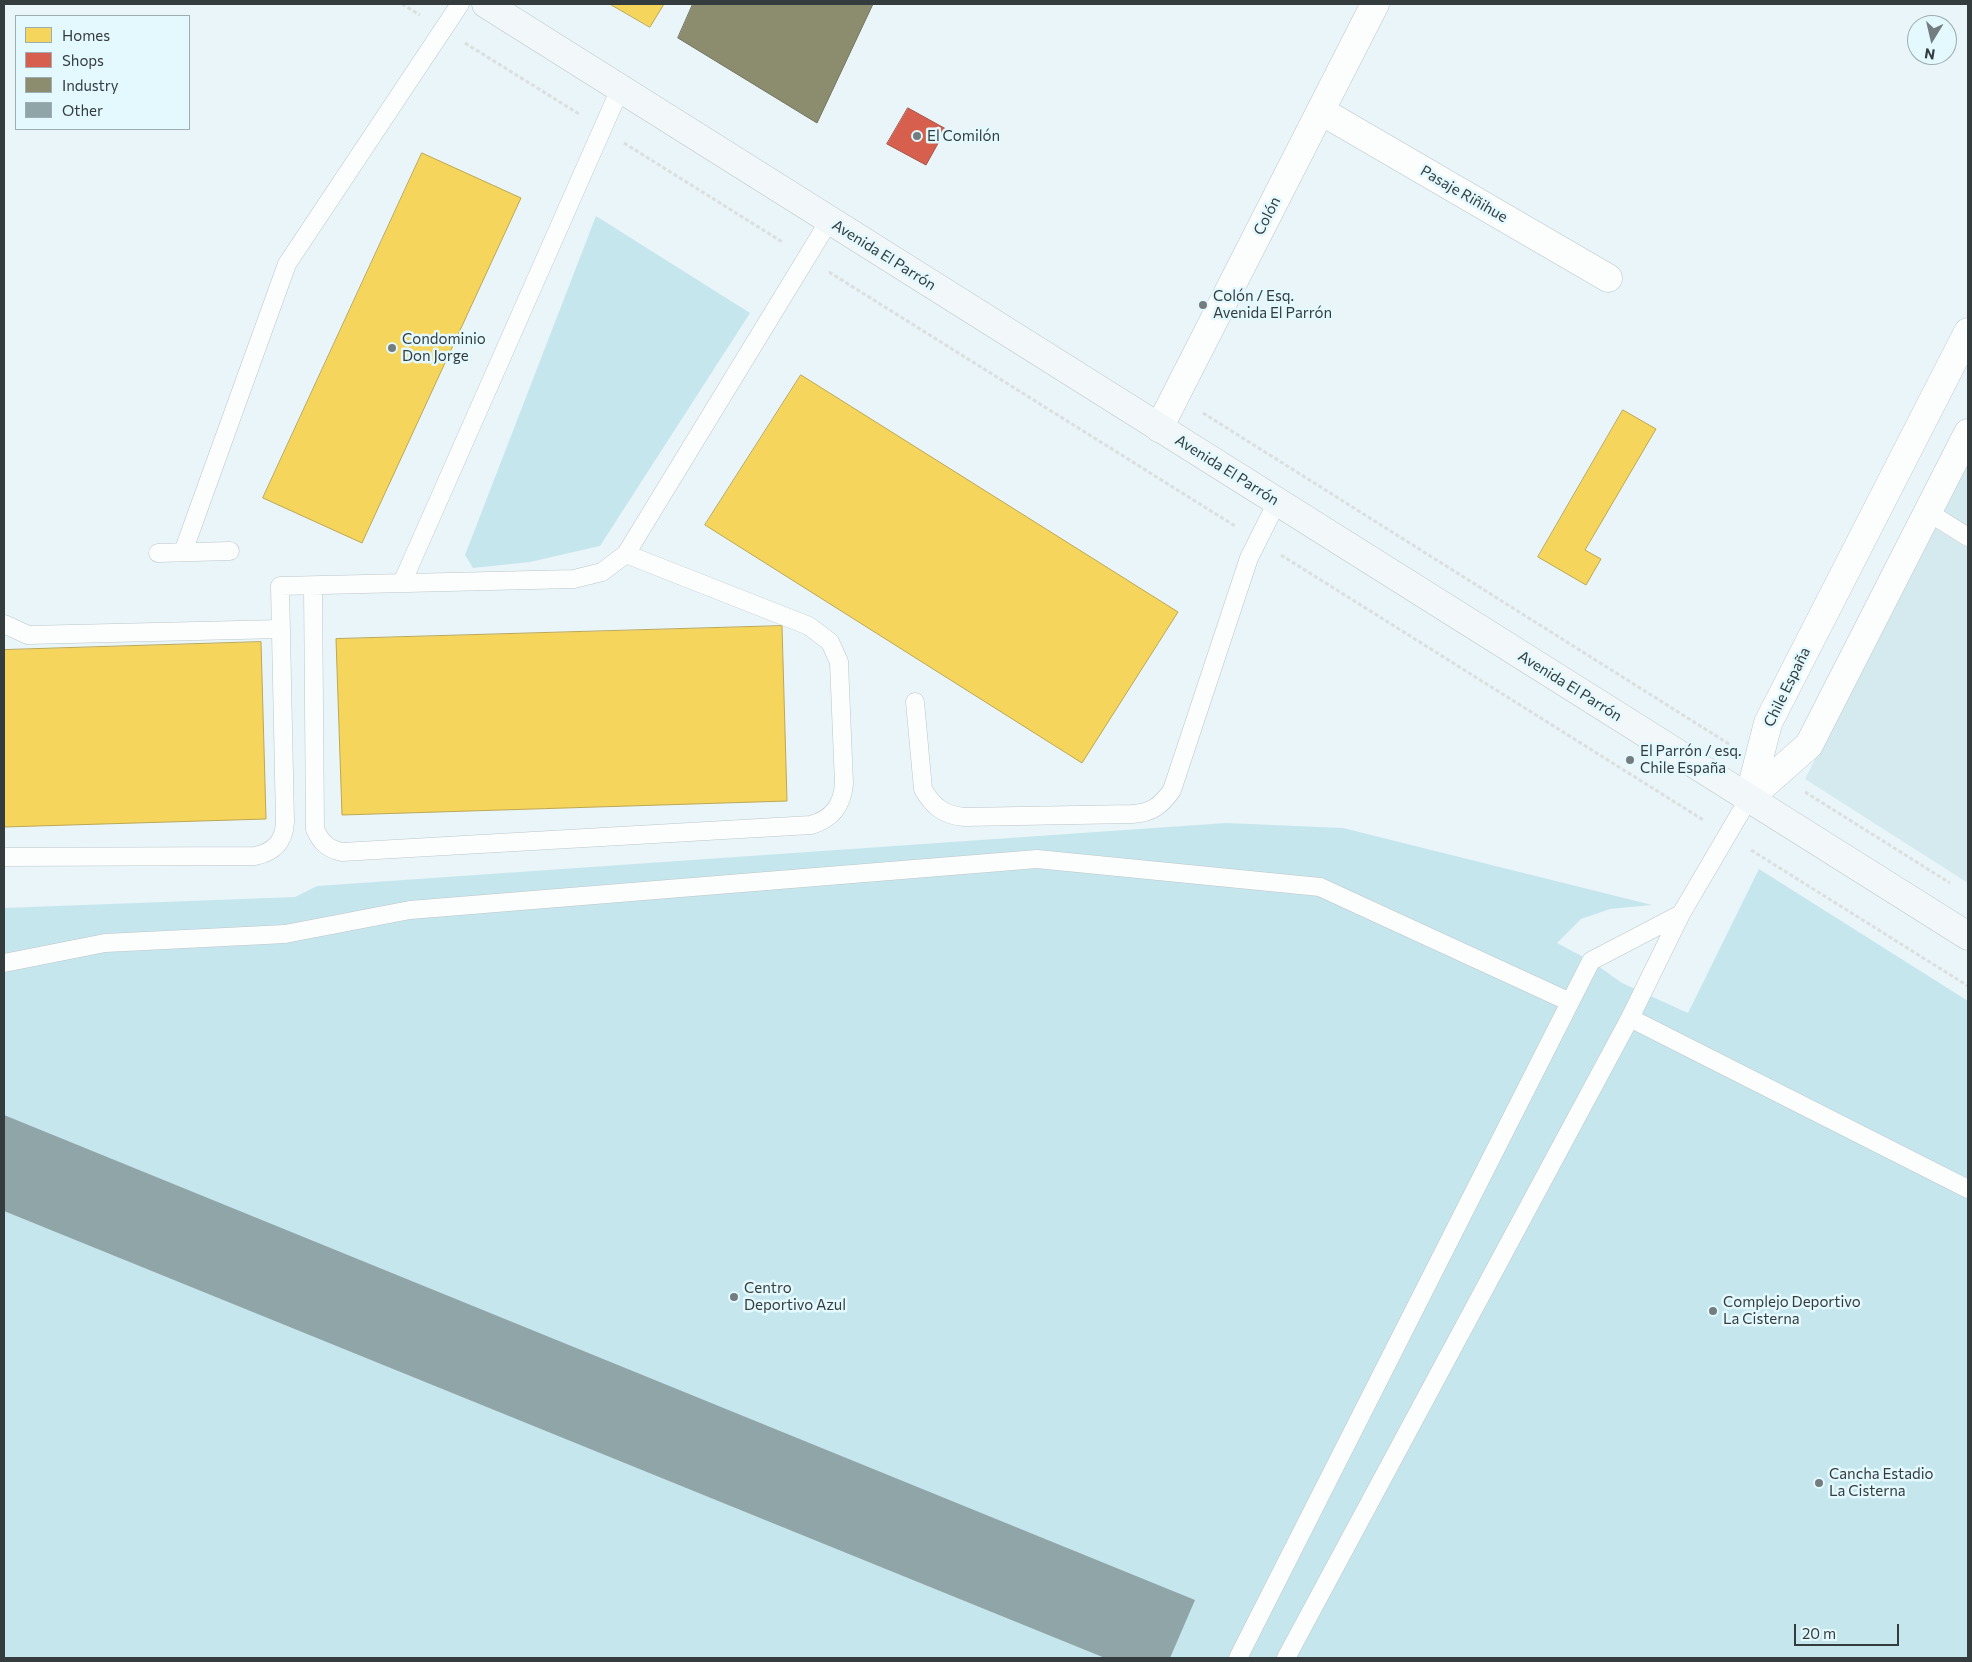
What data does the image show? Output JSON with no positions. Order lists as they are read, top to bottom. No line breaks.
{"streets":{"main road":["Avenida El Parrón"],"street":["Pasaje Riñihue","Colón","Chile España"]},"crossings":[["Pasaje Riñihue","Colón"],["Colón","Avenida El Parrón"],["Avenida El Parrón","Chile España"]],"places":["El Comilón","Colón / Esq. Avenida El Parrón","Condominio Don Jorge","El Parrón / esq. Chile España","Centro Deportivo Azul","Complejo Deportivo La Cisterna","Cancha Estadio La Cisterna"],"legend":["Homes","Shops","Industry","Other"],"scale_bar":"20 m","north":"bottom"}
